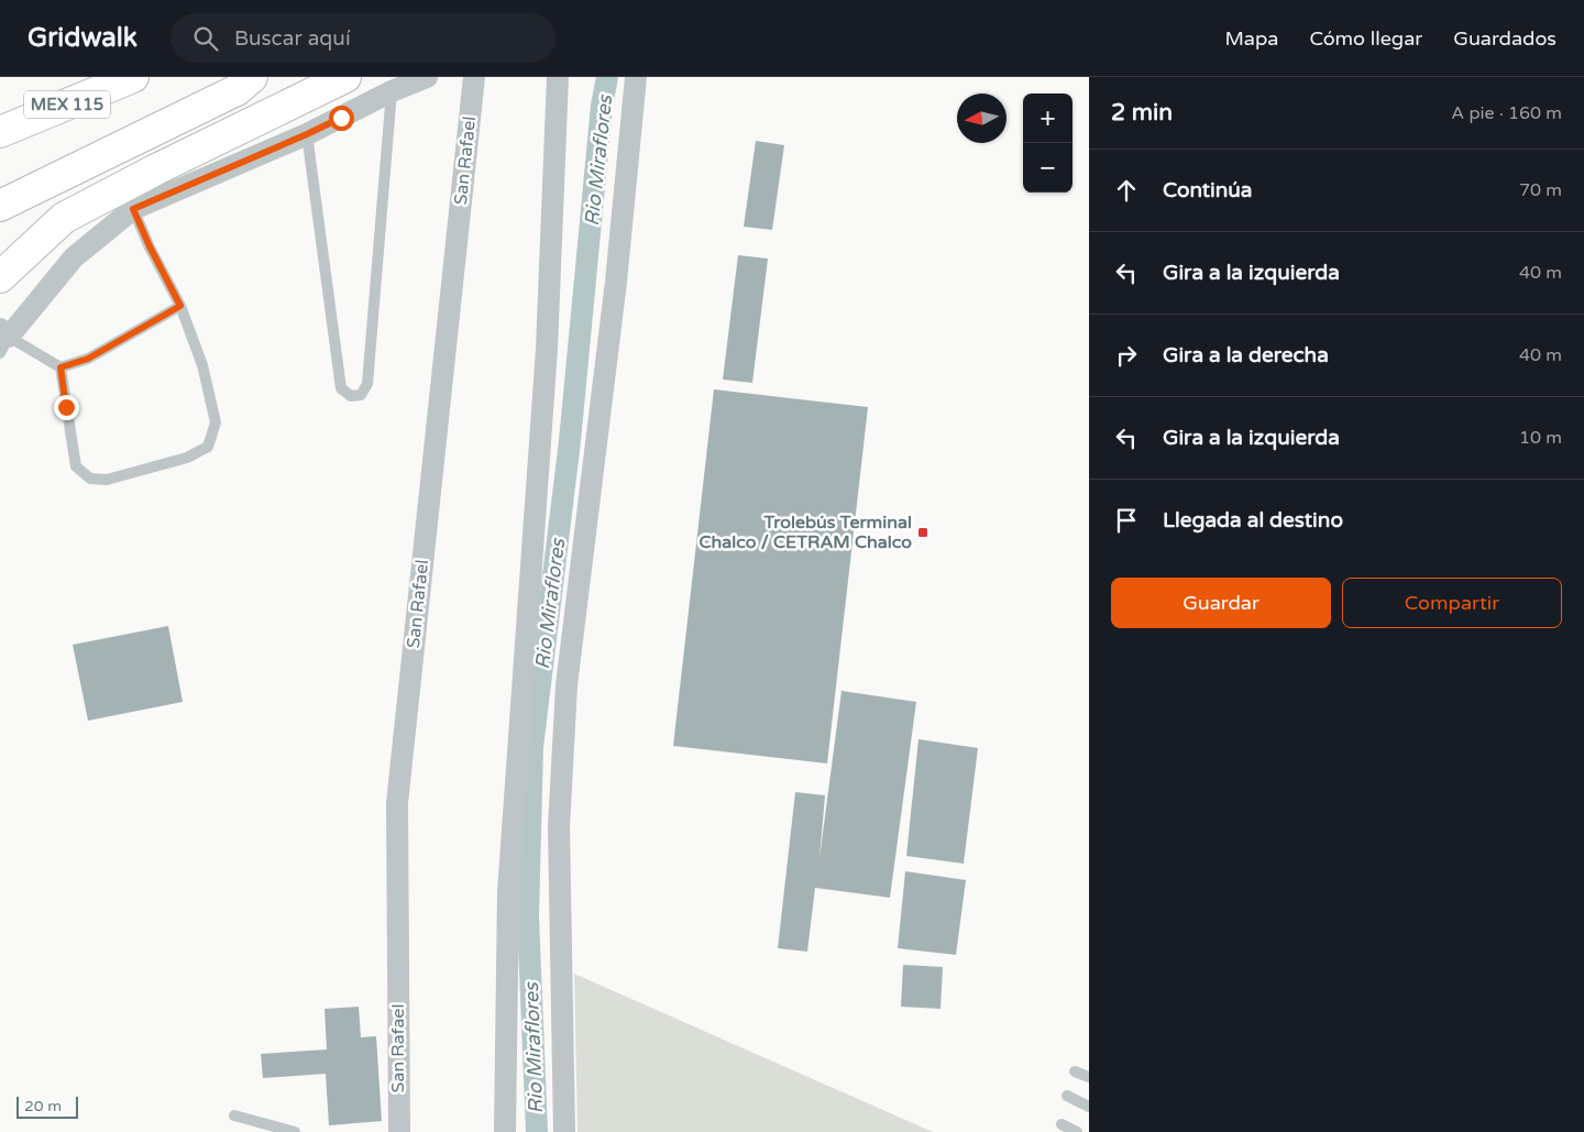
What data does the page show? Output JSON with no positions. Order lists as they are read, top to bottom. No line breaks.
{"streets":{"main road":["MEX 115"],"street":["San Rafael"]},"water":["Rio Miraflores"],"places":{"transit":["Trolebús Terminal Chalco / CETRAM Chalco"]},"scale_bar":"20 m","north":"left","page":{"header":"Gridwalk","search":"Buscar aquí","nav":["Mapa","Cómo llegar","Guardados"],"heading":["2 min","A pie · 160 m"],"map_buttons":["+","−"],"list":[["Continúa","70 m"],["Gira a la izquierda","40 m"],["Gira a la derecha","40 m"],["Gira a la izquierda","10 m"],"Llegada al destino"],"buttons":["Guardar","Compartir"],"scale":"20 m"}}
